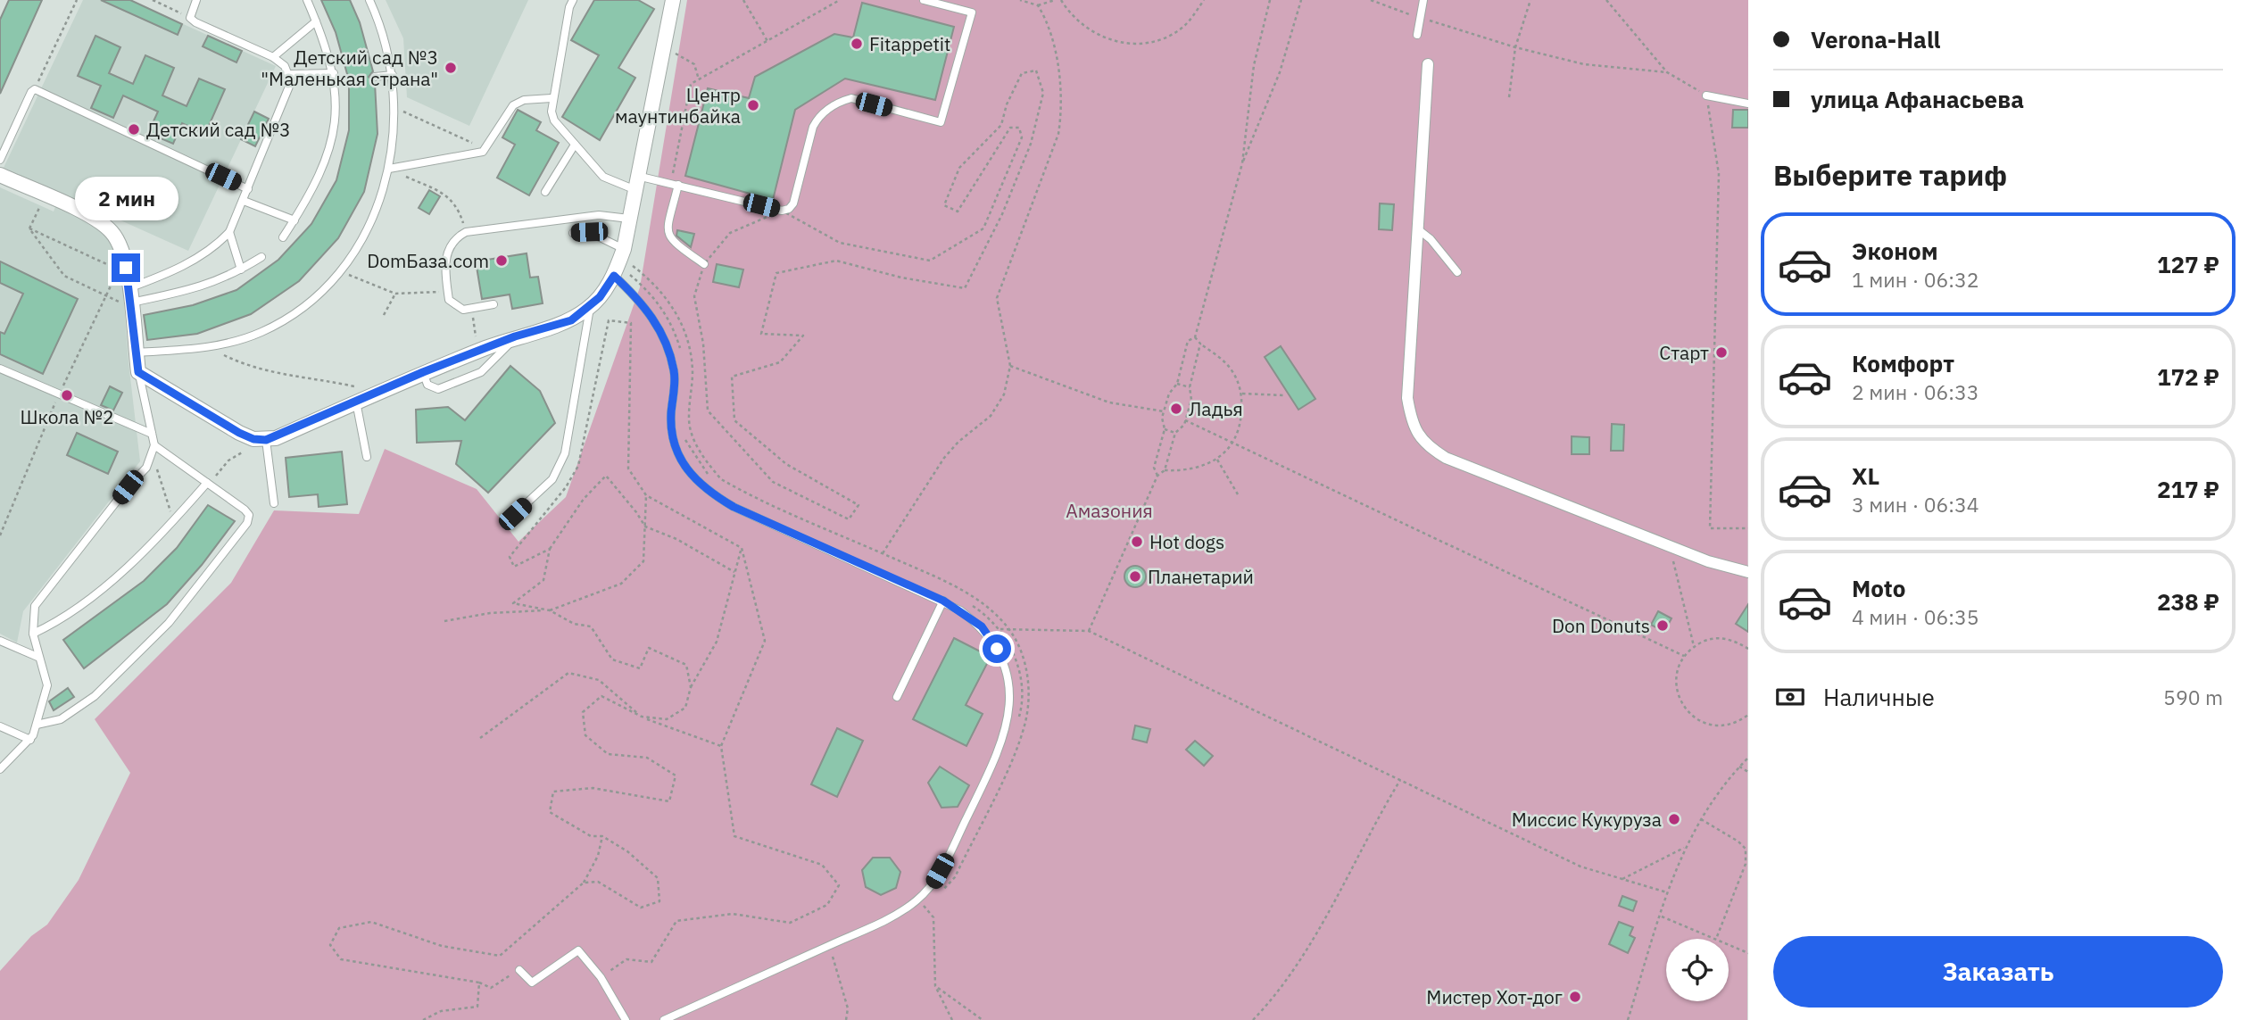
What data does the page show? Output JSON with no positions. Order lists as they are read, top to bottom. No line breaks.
{"parks":["Амазония"],"places":["Fitappetit","Детский сад №3 \"Маленькая страна\"","Центр маунтинбайка","Детский сад №3","DomБаза.com","Старт","Школа №2","Ладья","Hot dogs","Планетарий","Don Donuts","Миссис Кукуруза","Мистер Хот-дог"],"page":{"banner":["Verona-Hall","улица Афанасьева"],"heading":"Выберите тариф","bubble":"2 мин","list":[{"name":"Эконом","note":"1 мин · 06:32","value":"127 ₽"},{"name":"Комфорт","note":"2 мин · 06:33","value":"172 ₽"},{"name":"XL","note":"3 мин · 06:34","value":"217 ₽"},{"name":"Moto","note":"4 мин · 06:35","value":"238 ₽"}],"pay":["Наличные","590 m"],"buttons":"Заказать"}}
